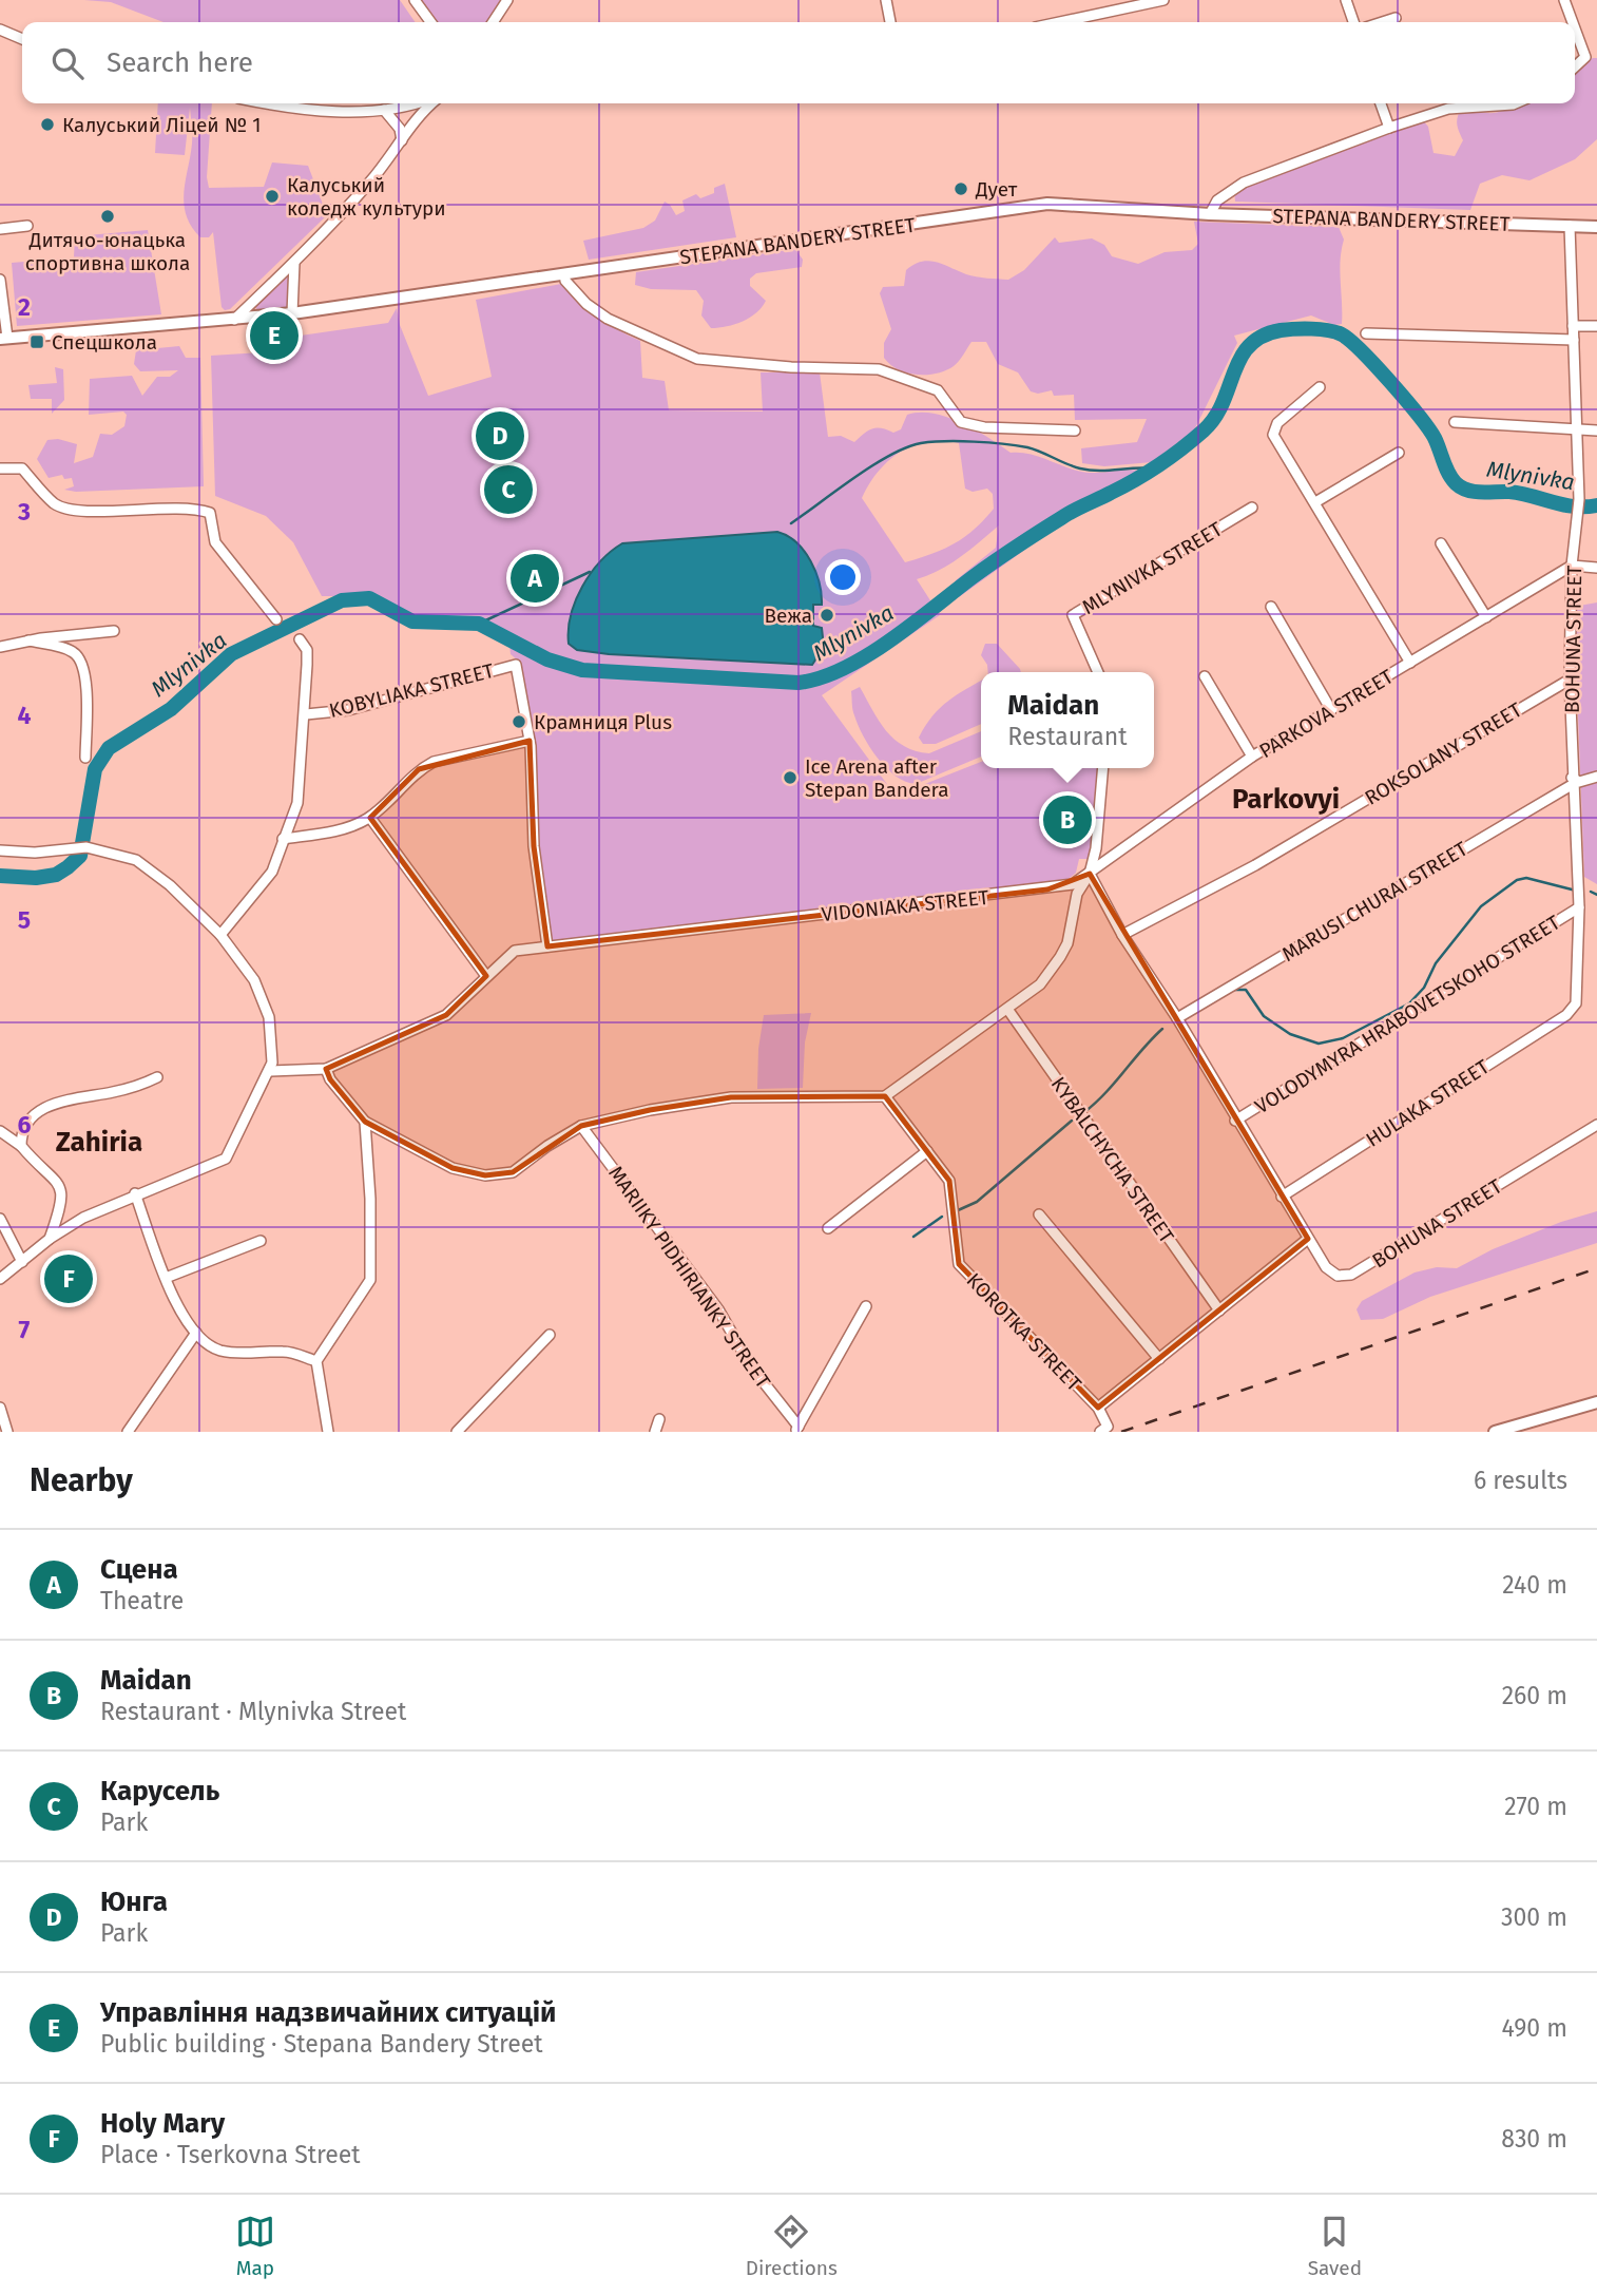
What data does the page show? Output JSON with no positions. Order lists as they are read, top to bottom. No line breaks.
{"streets":{"main road":["STEPANA BANDERY STREET"],"street":["MLYNIVKA STREET","BOHUNA STREET","KOBYLIAKA STREET","PARKOVA STREET","ROKSOLANY STREET","MARUSI CHURAI STREET","VIDONIAKA STREET","VOLODYMYRA HRABOVETSKOHO STREET","HULAKA STREET","KYBALCHYCHA STREET","MARIIKY PIDHIRIANKY STREET","KOROTKA STREET"]},"crossings":[["STEPANA BANDERY STREET","BOHUNA STREET"],["BOHUNA STREET","PARKOVA STREET"],["BOHUNA STREET","ROKSOLANY STREET"],["BOHUNA STREET","MARUSI CHURAI STREET"],["BOHUNA STREET","VOLODYMYRA HRABOVETSKOHO STREET"],["BOHUNA STREET","HULAKA STREET"],["PARKOVA STREET","VIDONIAKA STREET"]],"districts":["Parkovyi","Zahiria"],"water":["Mlynivka"],"places":{"other":["Калуський Ліцей № 1","Дует","Калуський коледж культури","Дитячо-юнацька спортивна школа","Вежа","Крамниця Plus","Ice Arena after Stepan Bandera"],"transit":["Спецшкола"]},"page":{"search":"Search here","pins":["E","D","C","A","B","F"],"popup":["Maidan","Restaurant"],"heading":["Nearby","6 results"],"list":[{"mark":"A","name":"Сцена","note":"Theatre","value":"240 m"},{"mark":"B","name":"Maidan","note":"Restaurant · Mlynivka Street","value":"260 m"},{"mark":"C","name":"Карусель","note":"Park","value":"270 m"},{"mark":"D","name":"Юнга","note":"Park","value":"300 m"},{"mark":"E","name":"Управління надзвичайних ситуацій","note":"Public building · Stepana Bandery Street","value":"490 m"},{"mark":"F","name":"Holy Mary","note":"Place · Tserkovna Street","value":"830 m"}],"nav":["Map","Directions","Saved"]},"grid":{"rows":["2","3","4","5","6","7"]}}
